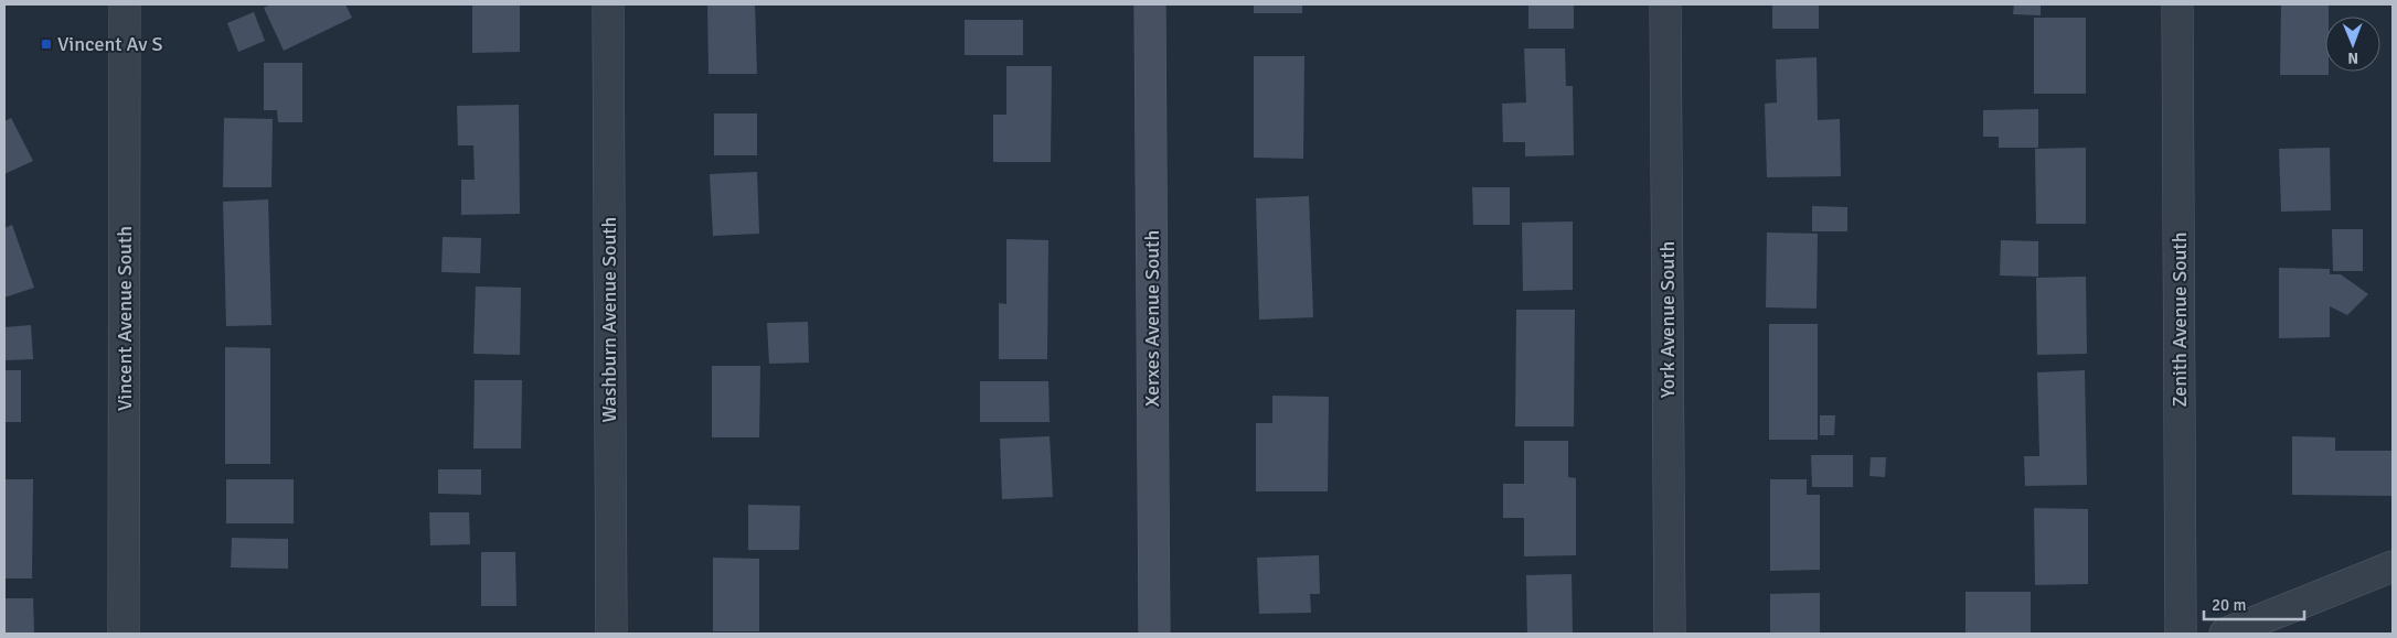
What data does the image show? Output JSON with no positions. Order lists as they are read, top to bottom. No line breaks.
{"streets":{"street":["Vincent Avenue South","Xerxes Avenue South","Washburn Avenue South","York Avenue South","Zenith Avenue South"]},"places":{"transit":["Vincent Av S"]},"scale_bar":"20 m","north":"bottom"}
